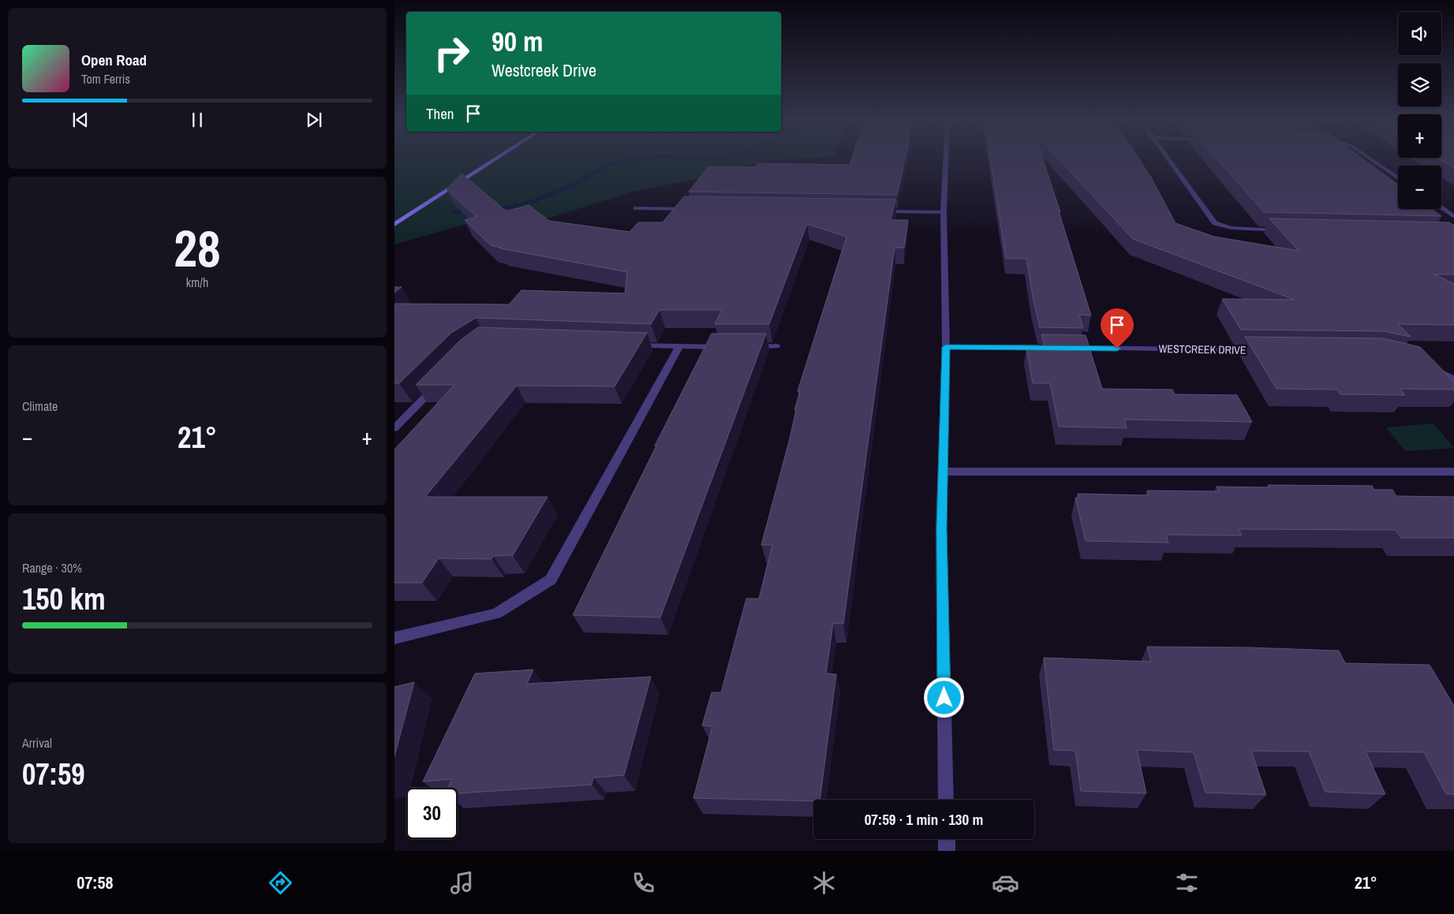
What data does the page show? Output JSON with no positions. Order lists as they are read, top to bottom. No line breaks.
{"streets":{"street":["WESTCREEK DRIVE"]},"page":{"map_buttons":["+","−"],"turn":["90 m","Westcreek Drive"],"song":["Open Road","Tom Ferris"],"then":"Then","tile":[["28","km/h"],"Climate",["Range · 30%","150 km"],["Arrival","07:59"]],"heat":["−","21°","+"],"limit":"30","trip":"07:59 · 1 min · 130 m","tabs":["07:58","21°"]}}
